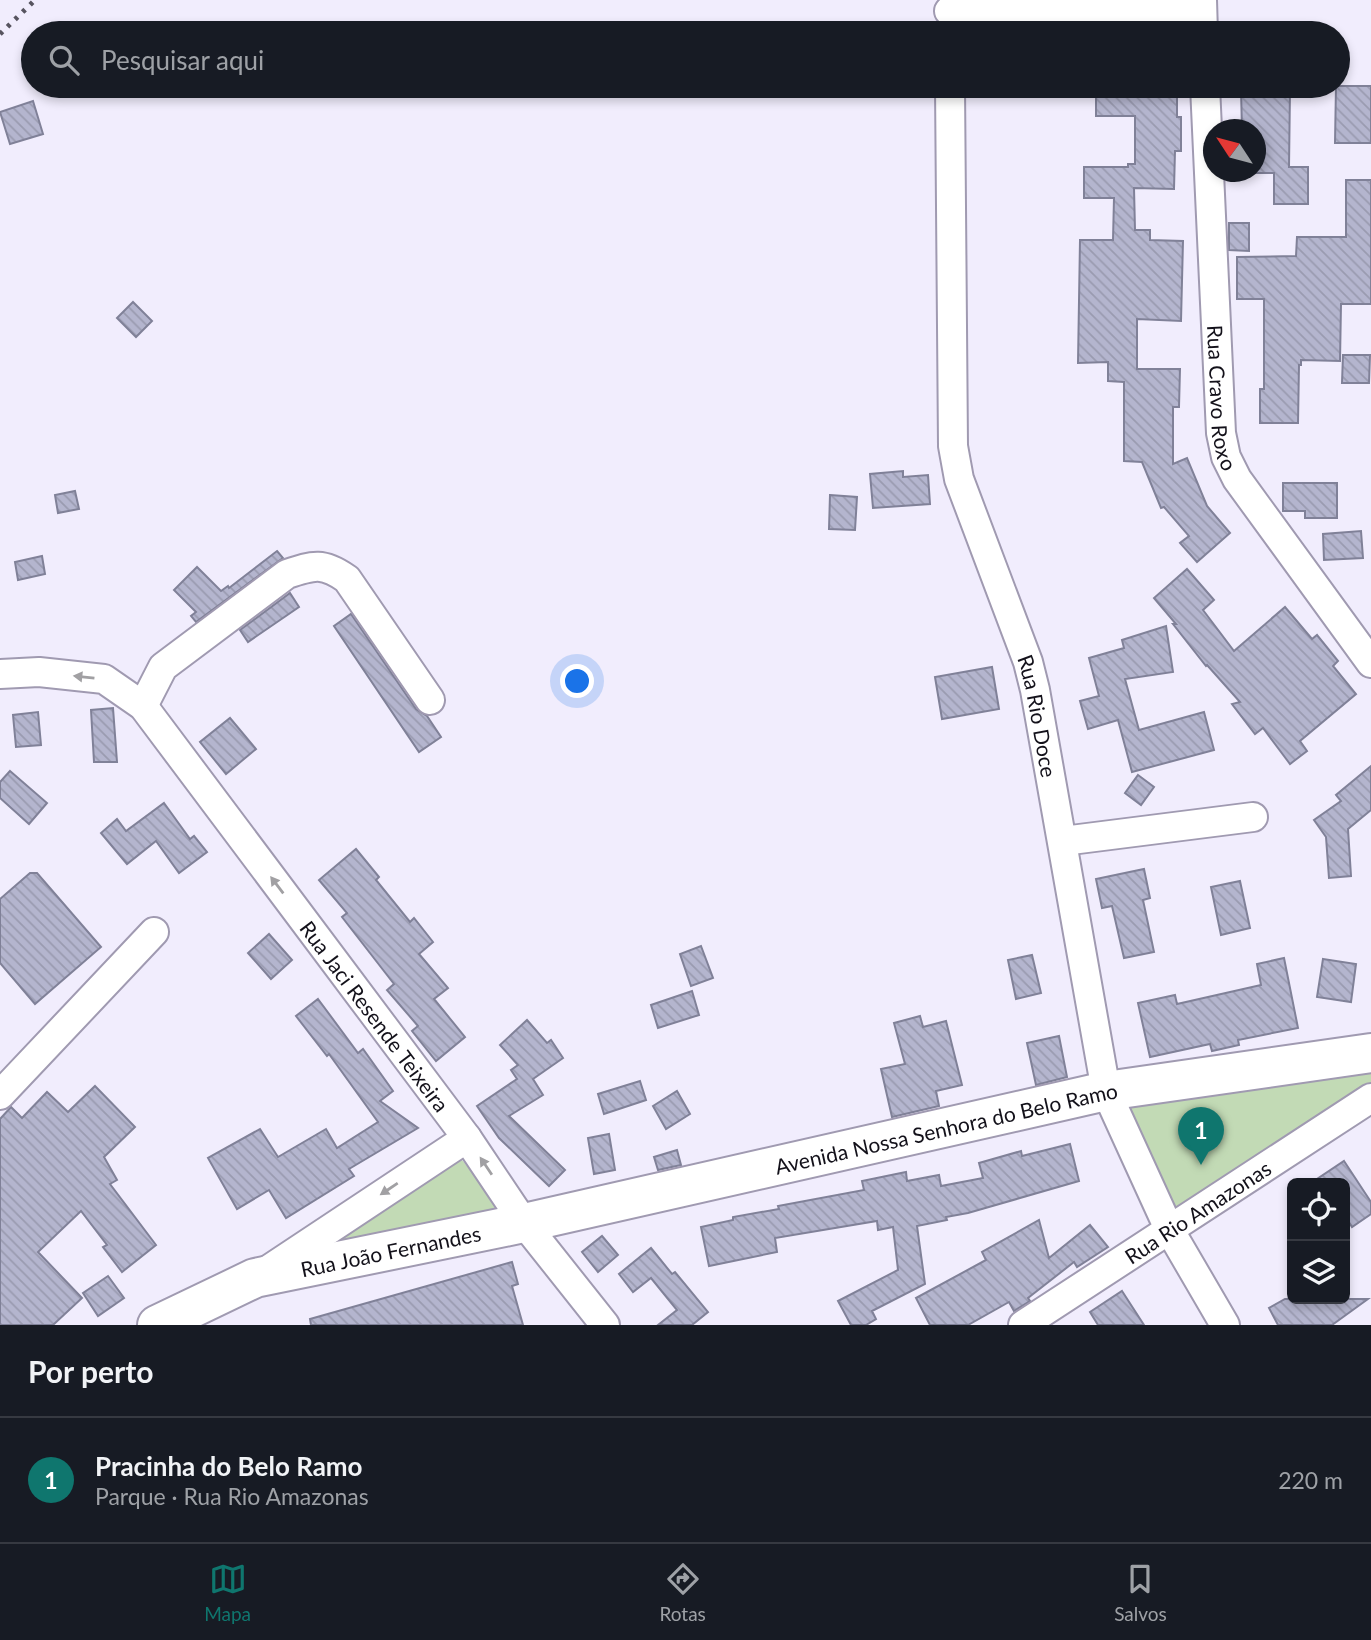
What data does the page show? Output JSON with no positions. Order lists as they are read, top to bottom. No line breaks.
{"streets":{"street":["Rua Cravo Roxo","Rua Rio Doce","Rua Jaci Resende Teixeira","Avenida Nossa Senhora do Belo Ramo","Rua Rio Amazonas","Rua João Fernandes"]},"crossings":[["Rua Rio Doce","Avenida Nossa Senhora do Belo Ramo"],["Rua Rio Doce","Rua Rio Amazonas"],["Rua Jaci Resende Teixeira","Avenida Nossa Senhora do Belo Ramo"],["Rua Jaci Resende Teixeira","Rua João Fernandes"],["Avenida Nossa Senhora do Belo Ramo","Rua João Fernandes"]],"one_way":["Rua Jaci Resende Teixeira"],"north":"top left","page":{"search":"Pesquisar aqui","pins":"1","heading":"Por perto","list":[{"mark":"1","name":"Pracinha do Belo Ramo","note":"Parque · Rua Rio Amazonas","value":"220 m"}],"nav":["Mapa","Rotas","Salvos"]}}
